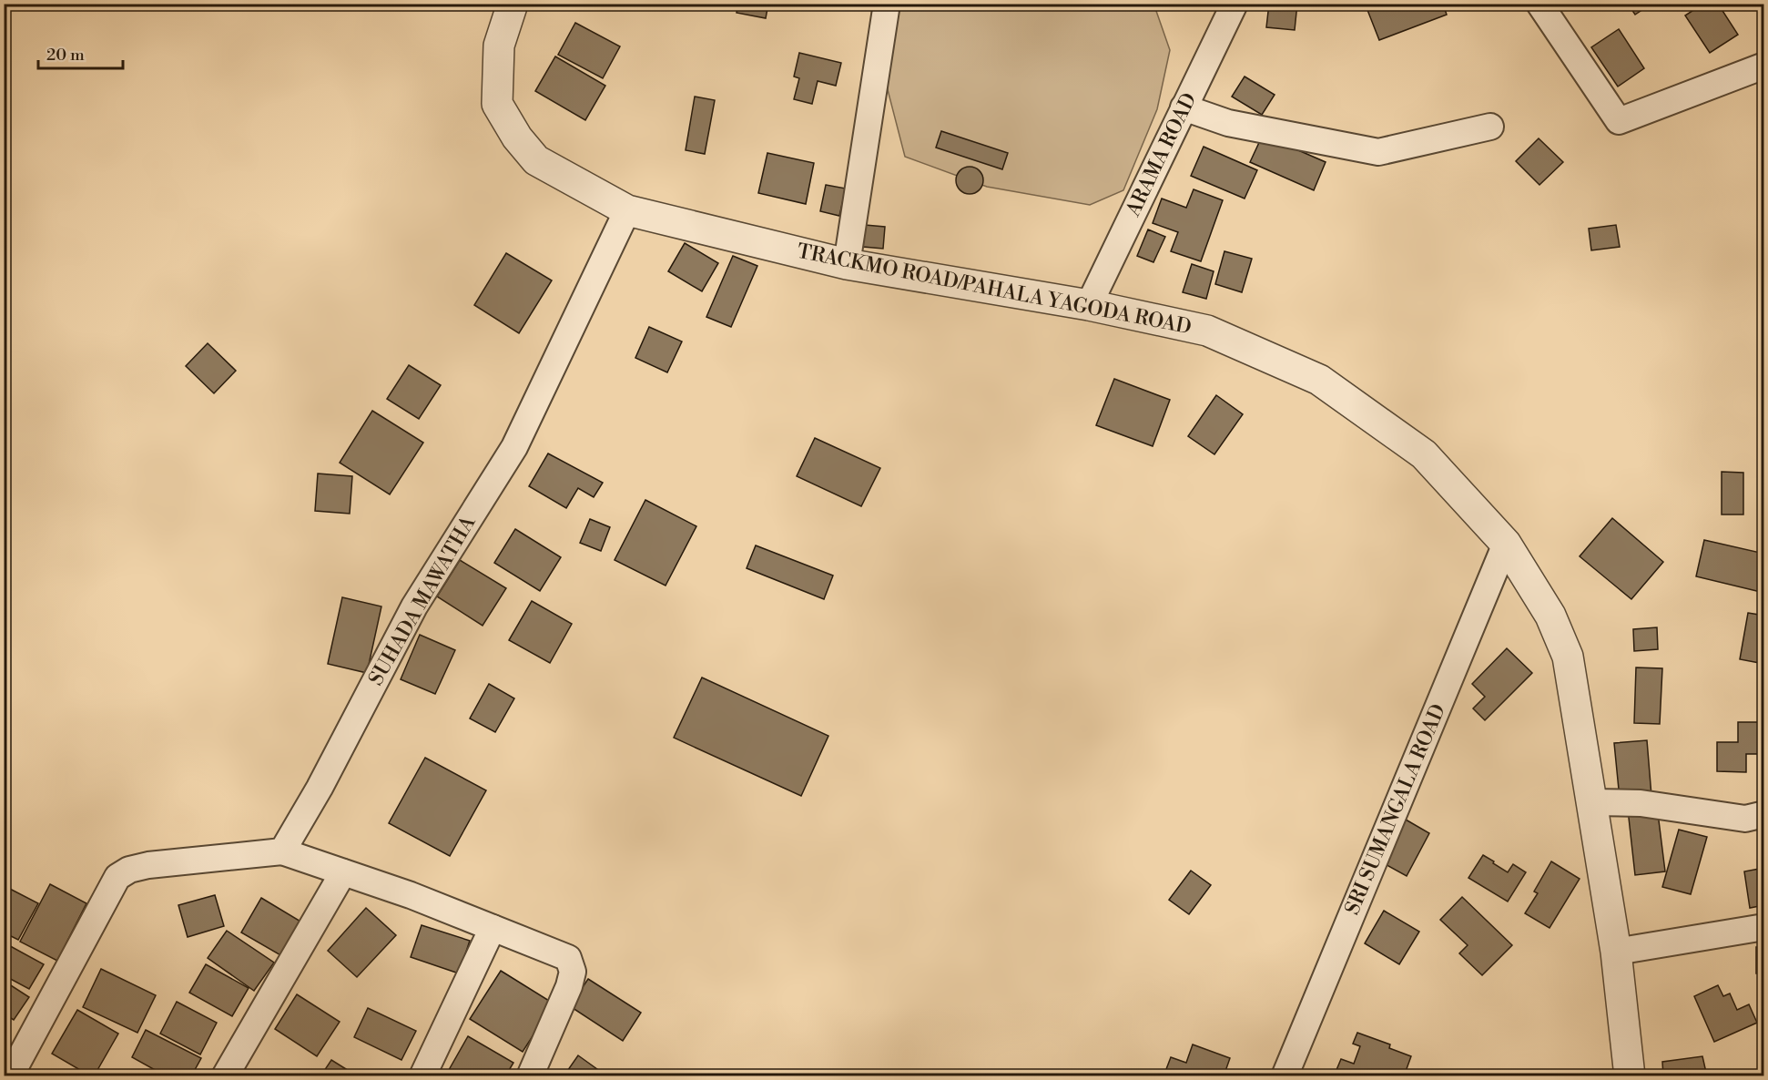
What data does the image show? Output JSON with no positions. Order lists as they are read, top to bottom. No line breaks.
{"streets":{"street":["ARAMA ROAD","TRACKMO ROAD/PAHALA YAGODA ROAD","SUHADA MAWATHA","SRI SUMANGALA ROAD"]},"crossings":[["ARAMA ROAD","TRACKMO ROAD/PAHALA YAGODA ROAD"],["TRACKMO ROAD/PAHALA YAGODA ROAD","SUHADA MAWATHA"],["TRACKMO ROAD/PAHALA YAGODA ROAD","SRI SUMANGALA ROAD"]],"scale_bar":"20 m"}
